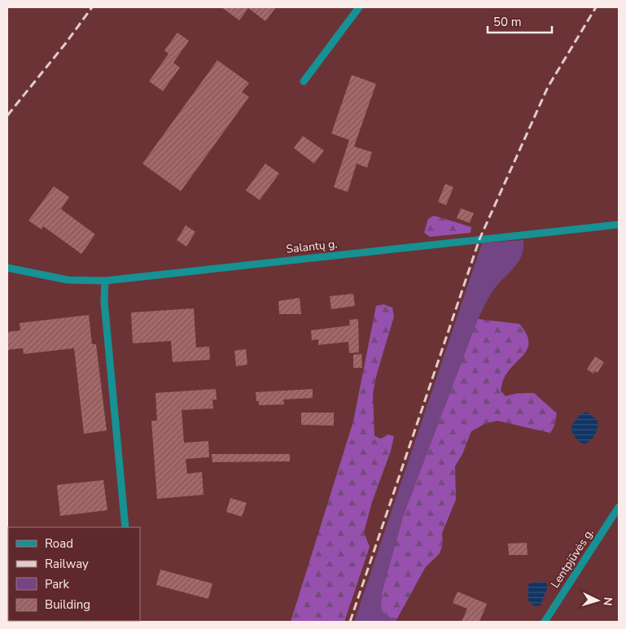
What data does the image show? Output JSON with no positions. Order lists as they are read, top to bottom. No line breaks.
{"streets":{"street":["Salantų g.","Lentpjūvės g."]},"legend":["Road","Railway","Park","Building"],"scale_bar":"50 m","north":"right"}
